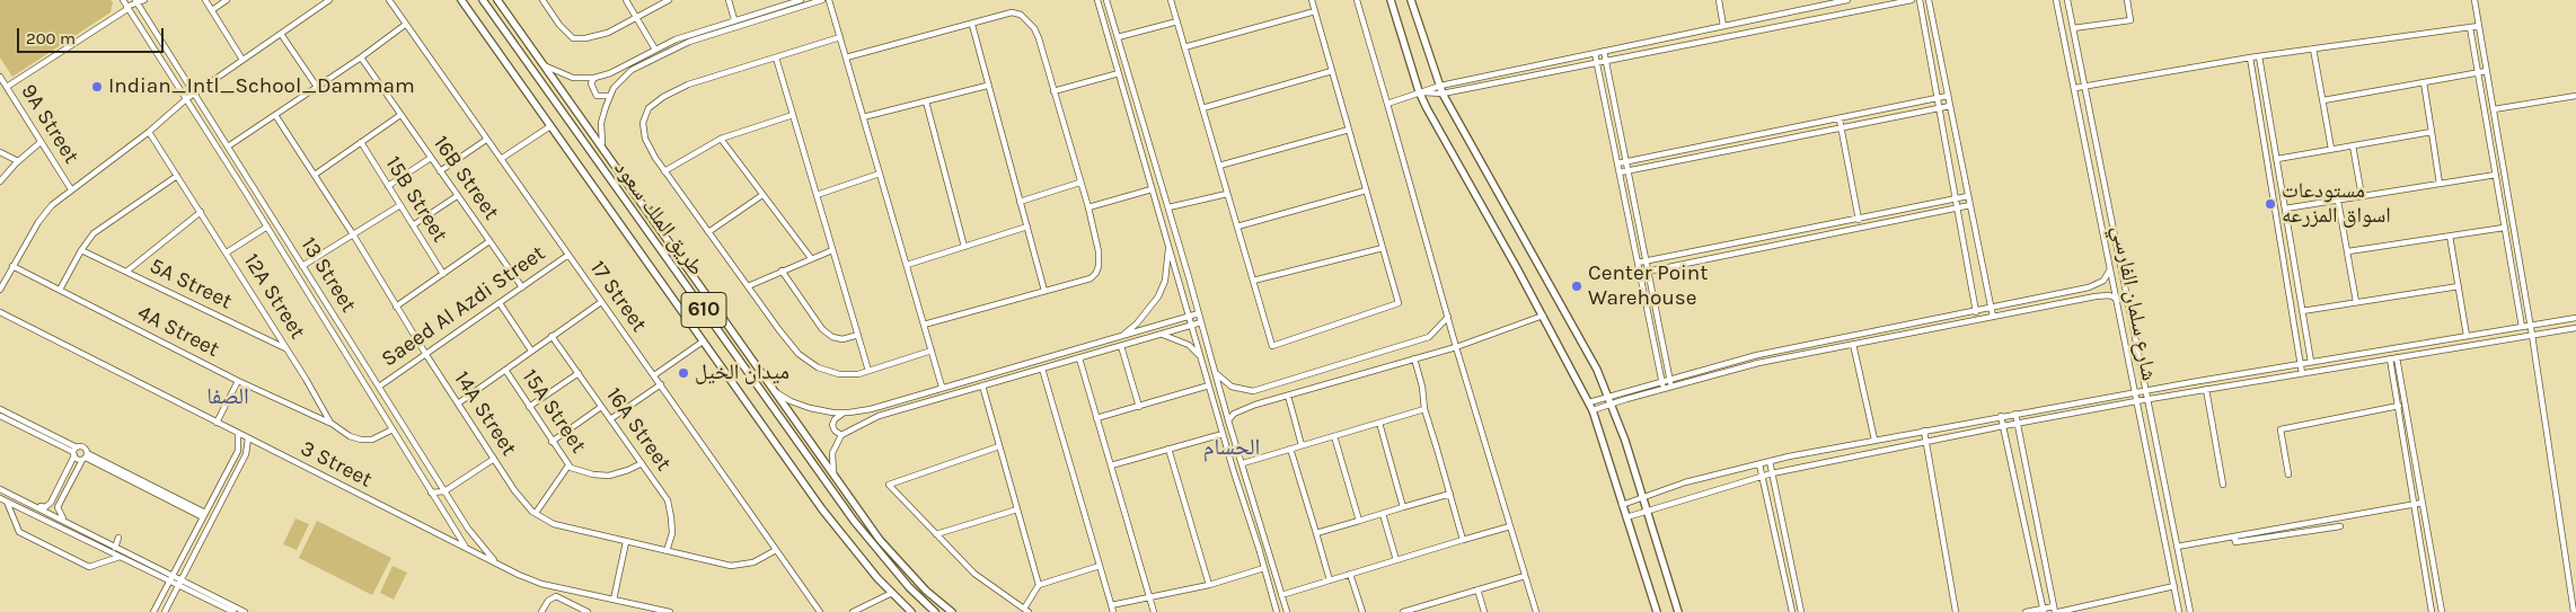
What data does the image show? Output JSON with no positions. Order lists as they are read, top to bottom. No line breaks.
{"streets":{"main road":["طريق الملك سعود","610"],"street":["9A Street","16B Street","15B Street","13 Street","5A Street","12A Street","17 Street","شارع سلمان الفارسي","Saeed Al Azdi Street","4A Street","15A Street","14A Street","16A Street","3 Street"]},"crossings":[["16B Street","Saeed Al Azdi Street"],["13 Street","12A Street"],["13 Street","Saeed Al Azdi Street"],["13 Street","3 Street"],["5A Street","12A Street"],["12A Street","4A Street"],["17 Street","Saeed Al Azdi Street"],["17 Street","14A Street"],["Saeed Al Azdi Street","14A Street"],["15A Street","16A Street"],["14A Street","16A Street"]],"districts":["الصفا","الحسام"],"places":["Indian_Intl_School_Dammam","مستودعات اسواق المزرعه","Center Point Warehouse","ميدان الخيل"],"scale_bar":"200 m"}
